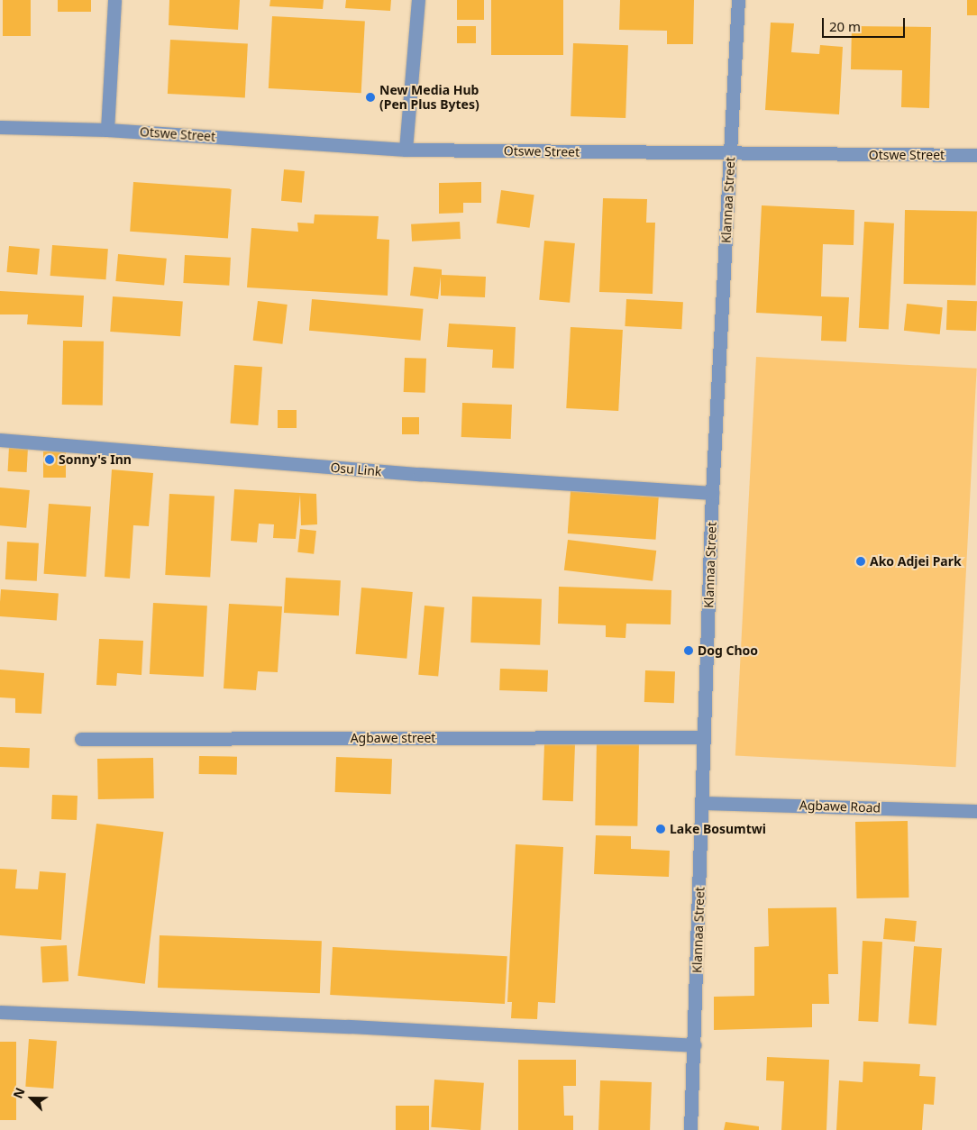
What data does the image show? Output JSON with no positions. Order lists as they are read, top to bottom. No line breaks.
{"streets":{"street":["Otswe Street","Klannaa Street","Osu Link","Agbawe street","Agbawe Road"]},"crossings":[["Otswe Street","Klannaa Street"],["Klannaa Street","Osu Link"],["Klannaa Street","Agbawe street"],["Klannaa Street","Agbawe Road"]],"places":["New Media Hub (Pen Plus Bytes)","Sonny's Inn","Ako Adjei Park","Dog Choo","Lake Bosumtwi"],"scale_bar":"20 m","north":"top left"}
